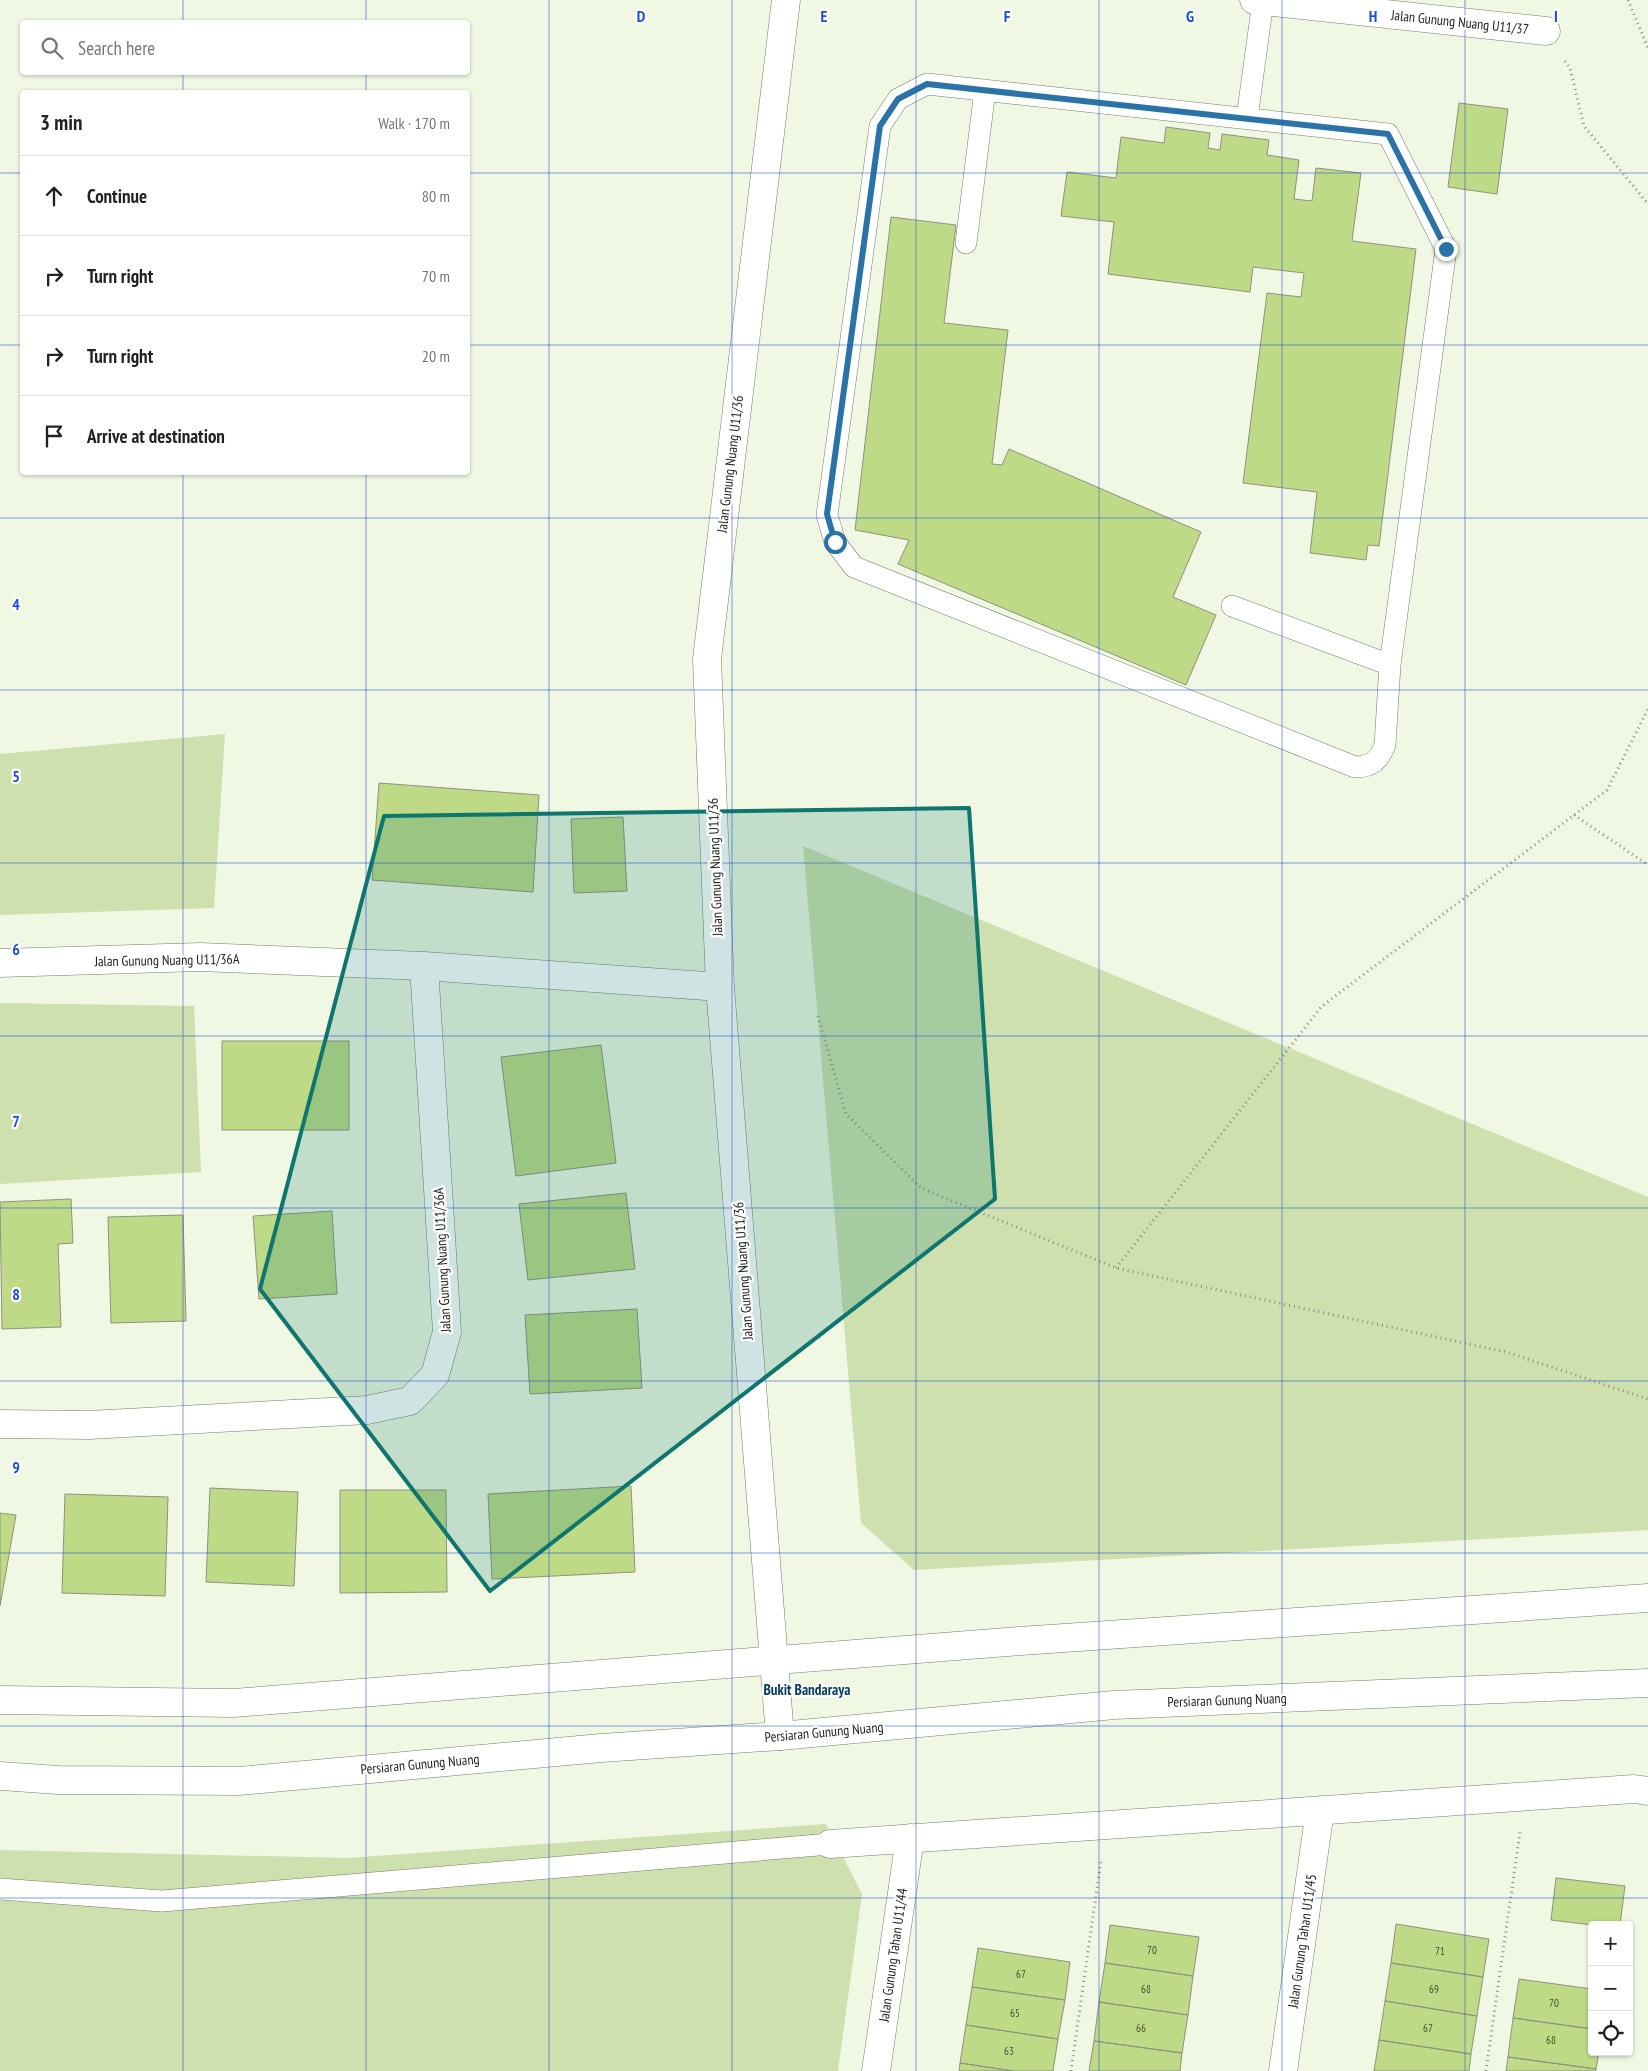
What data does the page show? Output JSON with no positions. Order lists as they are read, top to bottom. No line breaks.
{"streets":{"street":["Jalan Gunung Nuang U11/37","Jalan Gunung Nuang U11/36","Jalan Gunung Nuang U11/36A","Persiaran Gunung Nuang","Jalan Gunung Tahan U11/45","Jalan Gunung Tahan U11/44"]},"crossings":[["Jalan Gunung Nuang U11/36","Jalan Gunung Nuang U11/36A"],["Jalan Gunung Nuang U11/36","Persiaran Gunung Nuang"]],"districts":["Bukit Bandaraya"],"house_numbers":["70","71","67","68","69","70","65","66","67","68","63"],"page":{"search":"Search here","heading":["3 min","Walk · 170 m"],"list":[["Continue","80 m"],["Turn right","70 m"],["Turn right","20 m"],"Arrive at destination"],"map_buttons":["+","−"]},"grid":{"columns":["D","E","F","G","H","I"],"rows":["4","5","6","7","8","9"]}}
